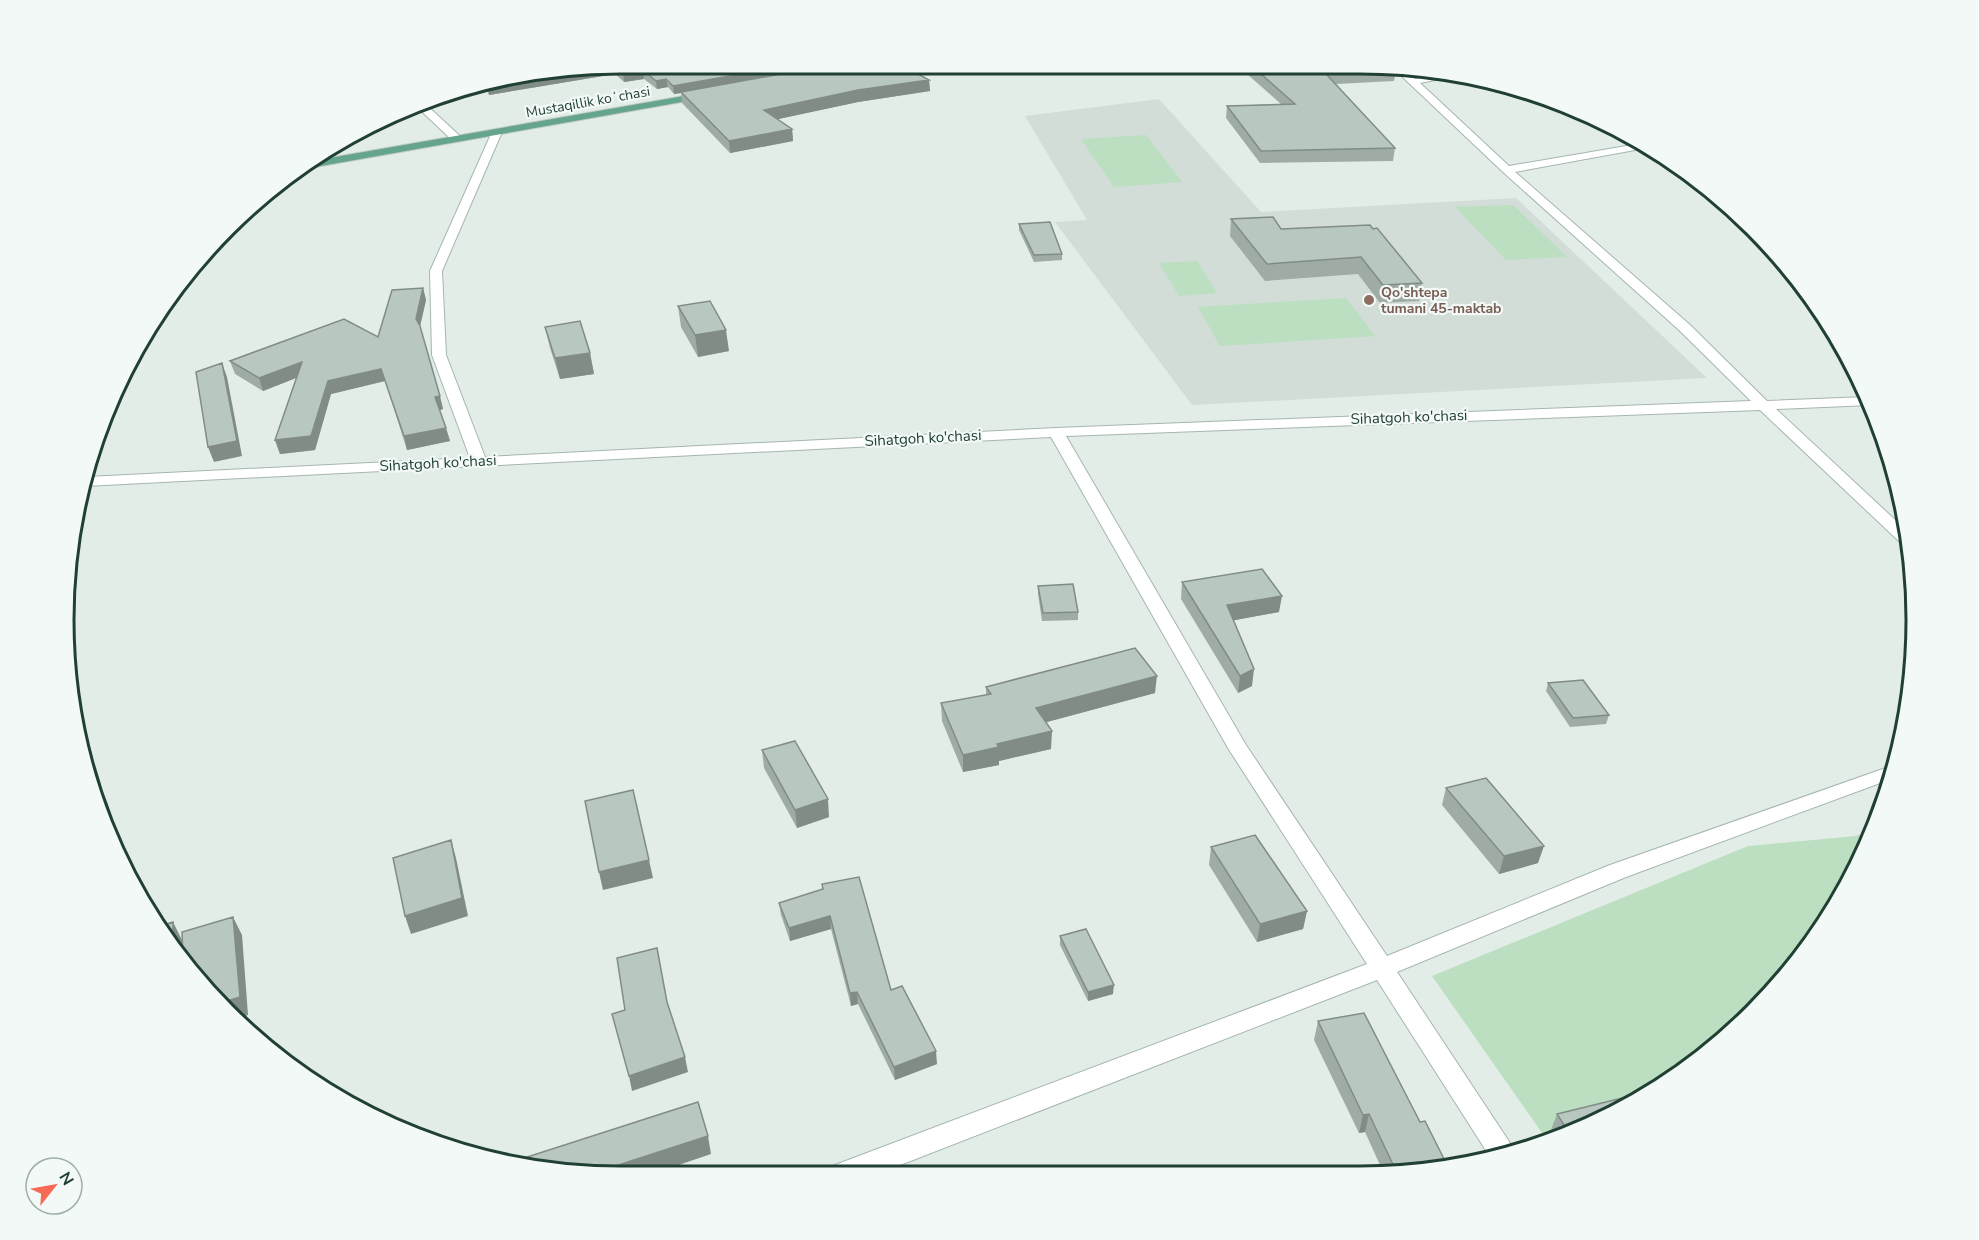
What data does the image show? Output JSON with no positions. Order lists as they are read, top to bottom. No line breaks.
{"streets":{"main road":["Mustaqillik koʻchasi"],"street":["Sihatgoh ko'chasi"]},"places":["Qo'shtepa tumani 45-maktab"],"north":"top right"}
